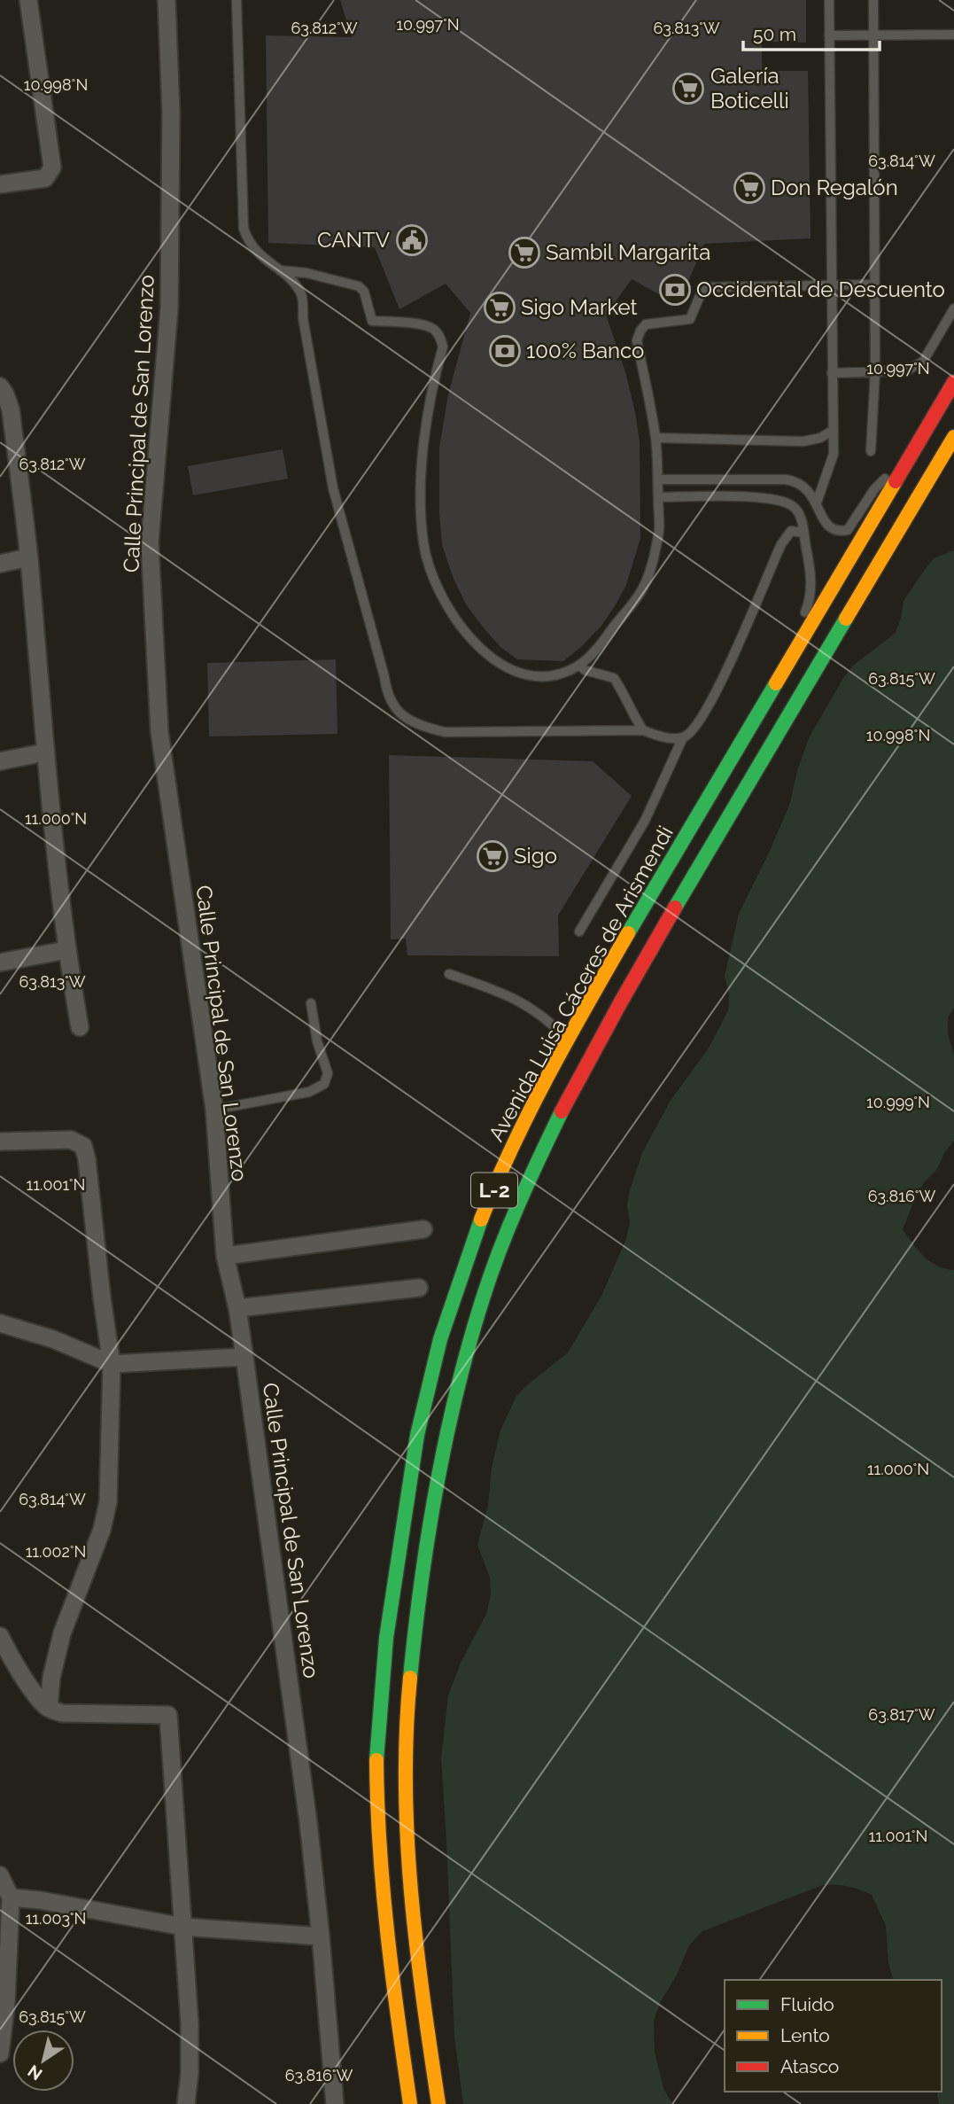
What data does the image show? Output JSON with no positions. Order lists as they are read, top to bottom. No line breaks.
{"streets":{"main road":["Avenida Luisa Cáceres de Arismendi","L-2"],"street":["Calle Principal de San Lorenzo"]},"places":{"supermarket":["Galería Boticelli","Don Regalón","Sambil Margarita","Sigo Market","Sigo"],"public building":["CANTV"],"bank":["Occidental de Descuento","100% Banco"]},"legend":["Fluido","Lento","Atasco"],"scale_bar":"50 m","north":"bottom left","coordinates":["10.997°N","63.812°W","63.813°W","10.998°N","63.814°W","63.815°W","11.000°N","10.999°N","11.001°N","63.816°W","11.002°N","63.817°W","11.003°N"]}
